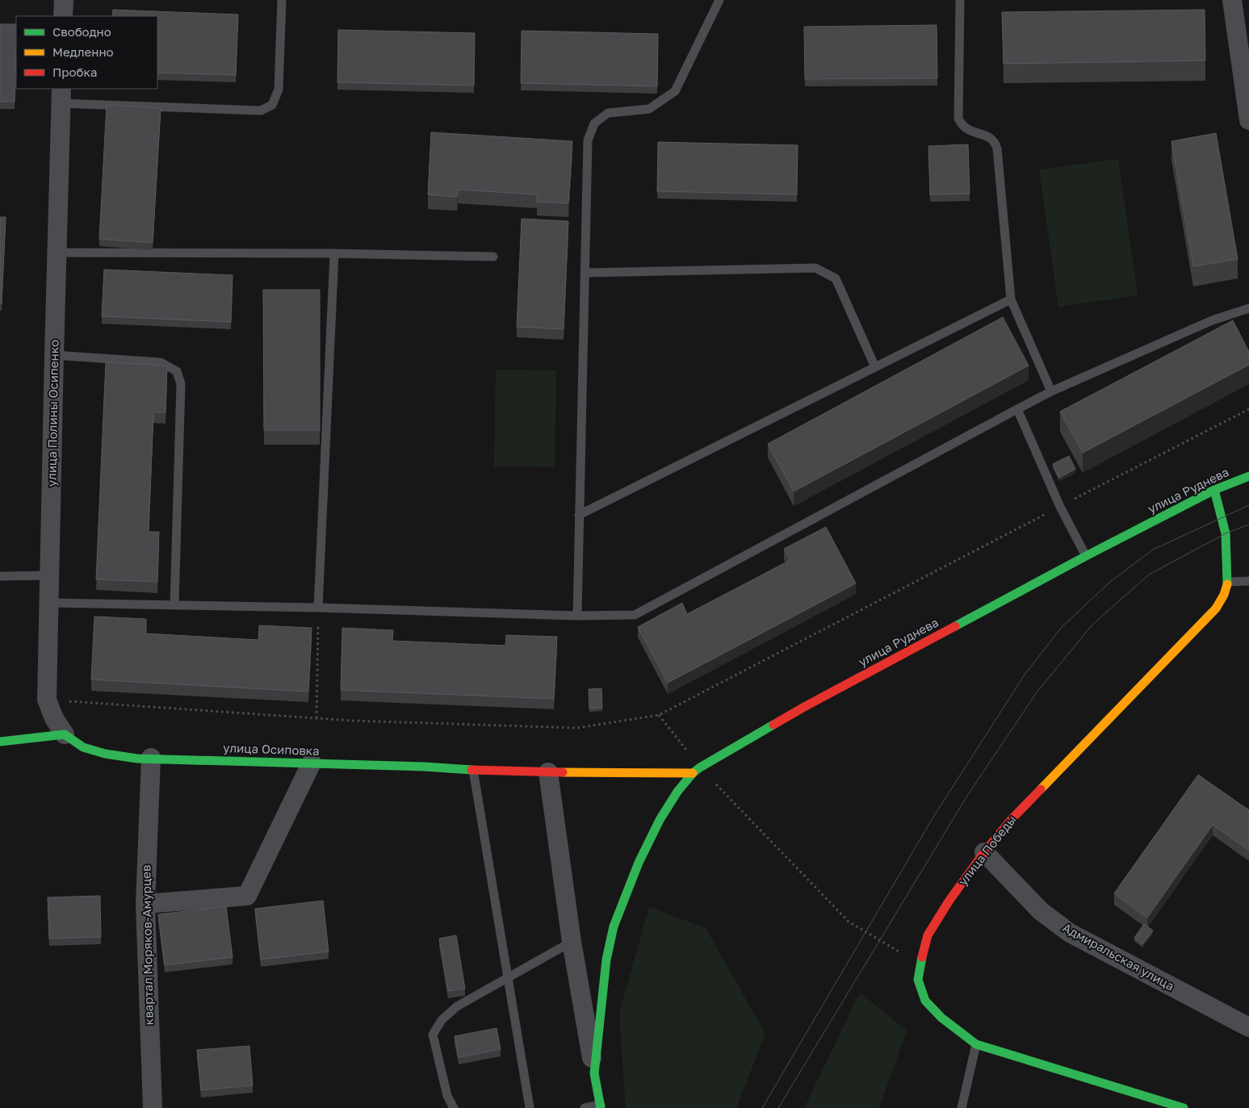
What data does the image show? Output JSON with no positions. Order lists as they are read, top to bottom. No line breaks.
{"streets":{"street":["улица Полины Осипенко","улица Руднева","улица Осиповка","улица Победы","квартал Моряков-Амурцев","Адмиральская улица"]},"crossings":[["улица Полины Осипенко","улица Осиповка"],["улица Руднева","улица Победы"],["улица Осиповка","квартал Моряков-Амурцев"],["улица Победы","Адмиральская улица"]],"legend":["Свободно","Медленно","Пробка"]}
